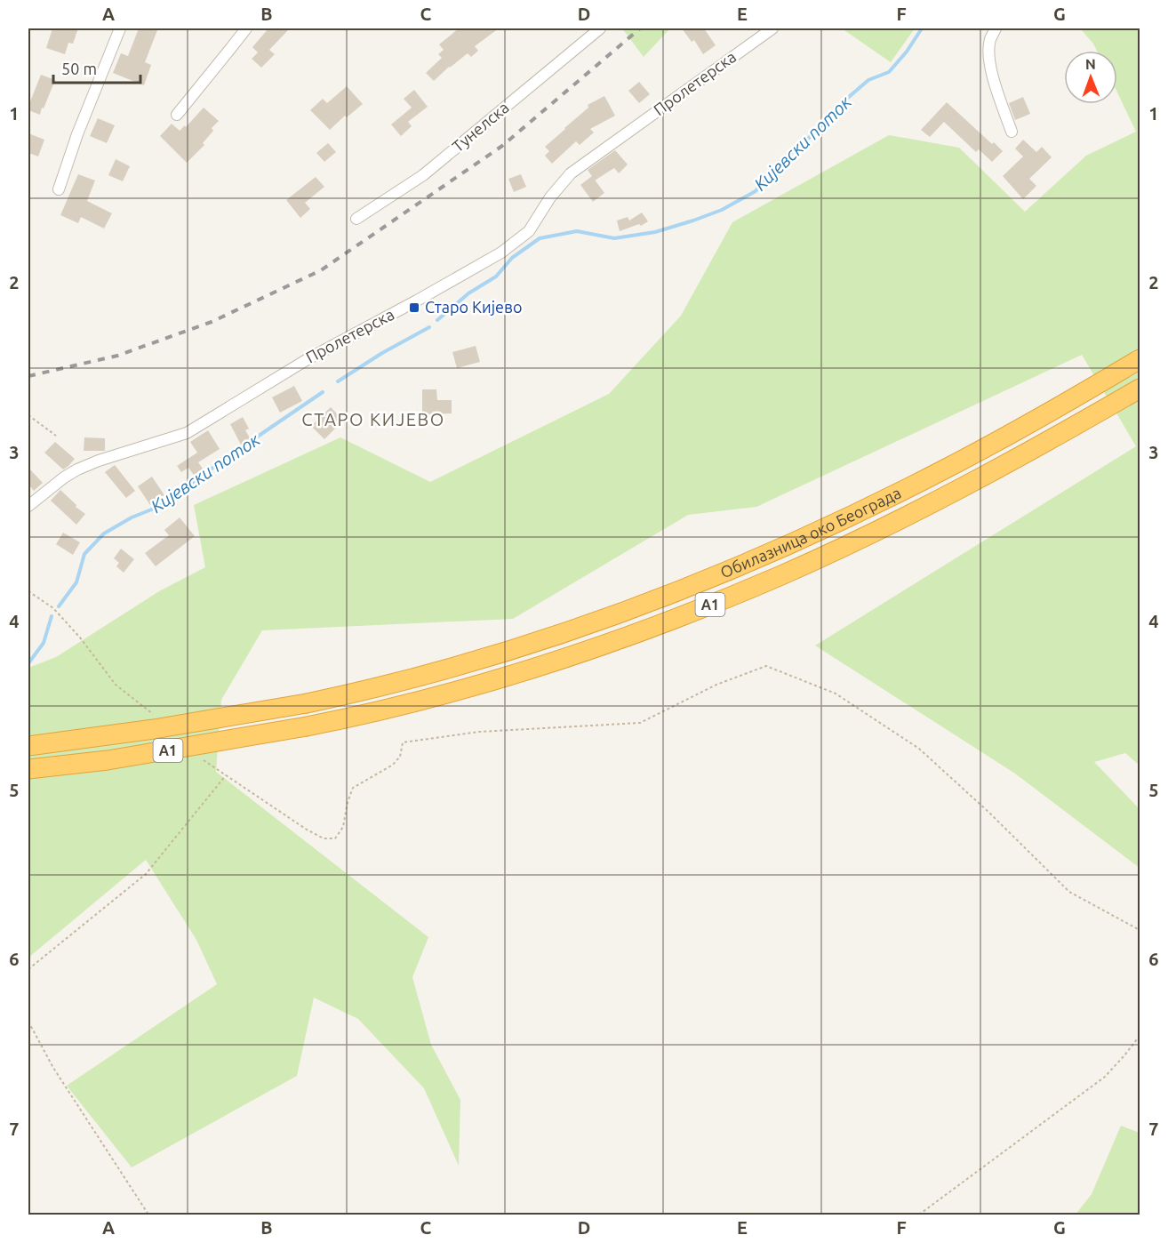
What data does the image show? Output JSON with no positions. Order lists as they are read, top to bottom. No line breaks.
{"streets":{"highway":["Обилазница око Београда","A1"],"street":["Пролетерска","Тунелска"]},"districts":["СТАРО КИЈЕВО"],"water":["Кијевски поток"],"places":{"transit":["Старо Кијево"]},"scale_bar":"50 m","north":"top","grid":{"columns":["A","B","C","D","E","F","G"],"rows":["1","2","3","4","5","6","7"]}}
